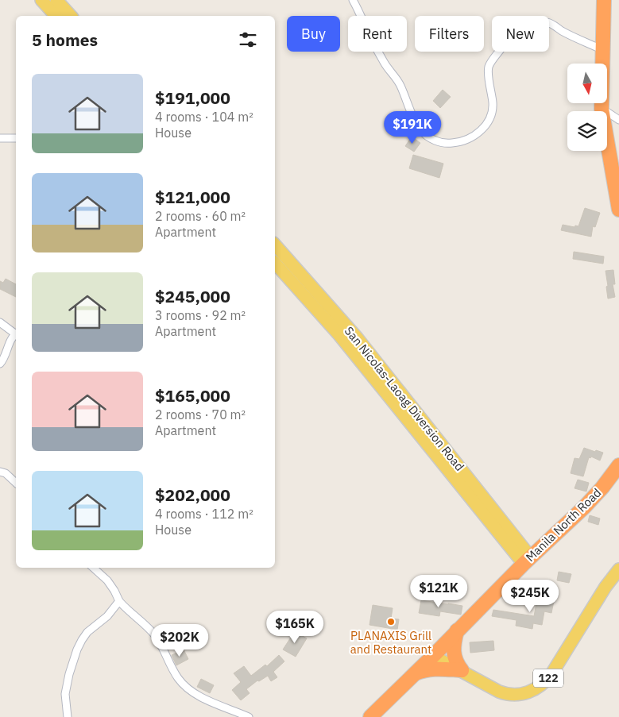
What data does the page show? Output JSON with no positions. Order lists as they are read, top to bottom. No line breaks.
{"streets":{"highway":["Manila North Road"],"main road":["San Nicolas-Laoag Diversion Road","122"]},"crossings":[["San Nicolas-Laoag Diversion Road","Manila North Road"],["Manila North Road","122"]],"places":["PLANAXIS Grill and Restaurant"],"north":"bottom","page":{"chip":["Buy","Rent","Filters","New"],"heading":"5 homes","list":[{"name":"$191,000","note":"4 rooms · 104 m² · House"},{"name":"$121,000","note":"2 rooms · 60 m² · Apartment"},{"name":"$245,000","note":"3 rooms · 92 m² · Apartment"},{"name":"$165,000","note":"2 rooms · 70 m² · Apartment"},{"name":"$202,000","note":"4 rooms · 112 m² · House"}],"price":["$191K","$121K","$245K","$165K","$202K"]}}
